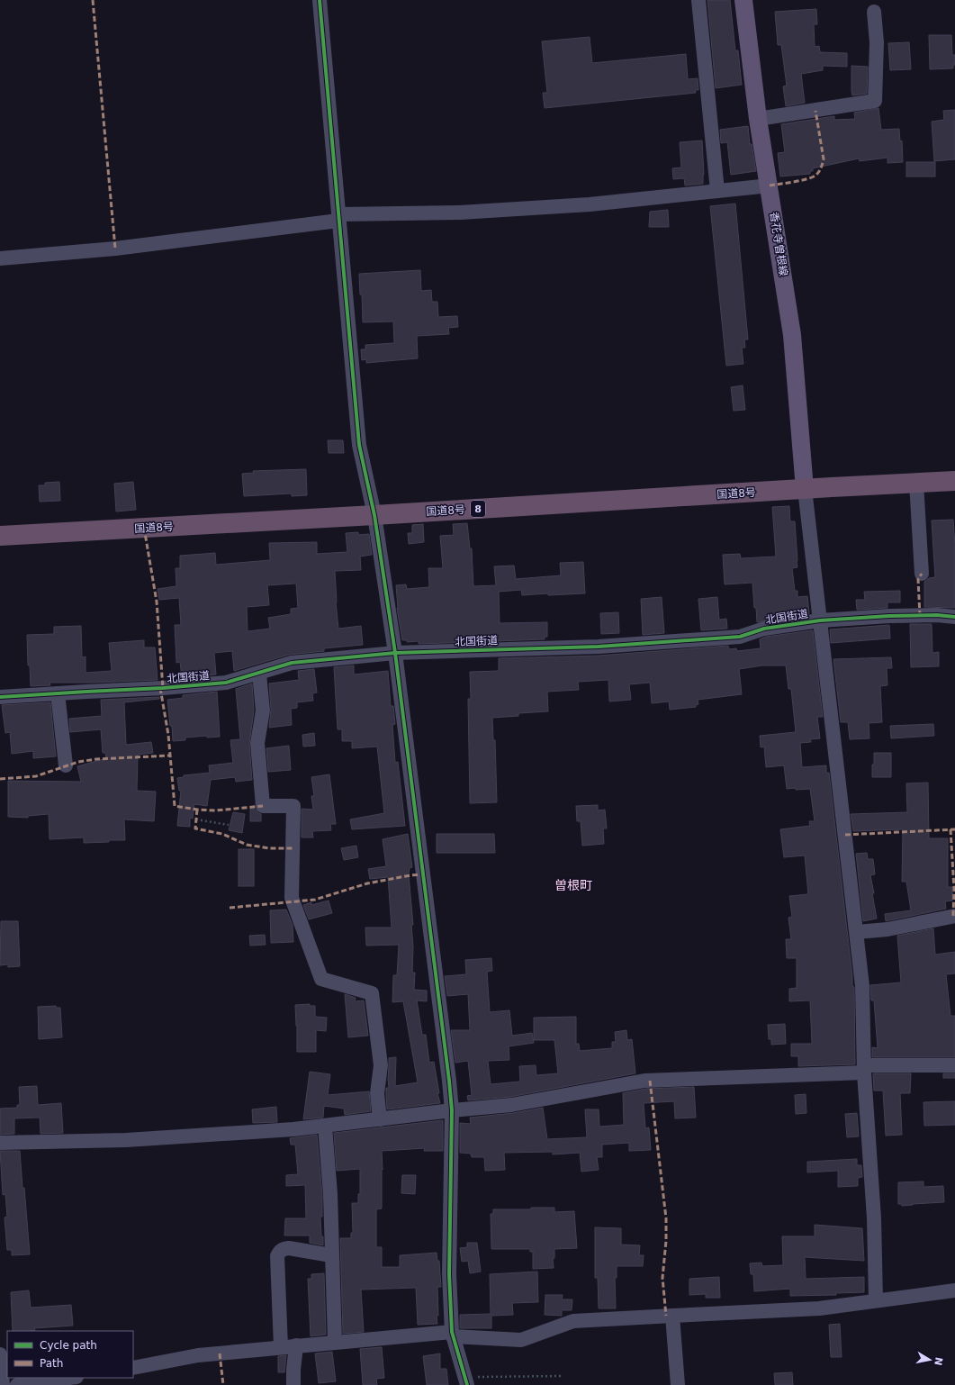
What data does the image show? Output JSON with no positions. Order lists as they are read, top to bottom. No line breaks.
{"streets":{"highway":["国道8号","8"],"main road":["香花寺曽根線"],"street":["北国街道"]},"crossings":[["香花寺曽根線","国道8号"]],"districts":["曽根町"],"legend":["Cycle path","Path"],"north":"right"}
